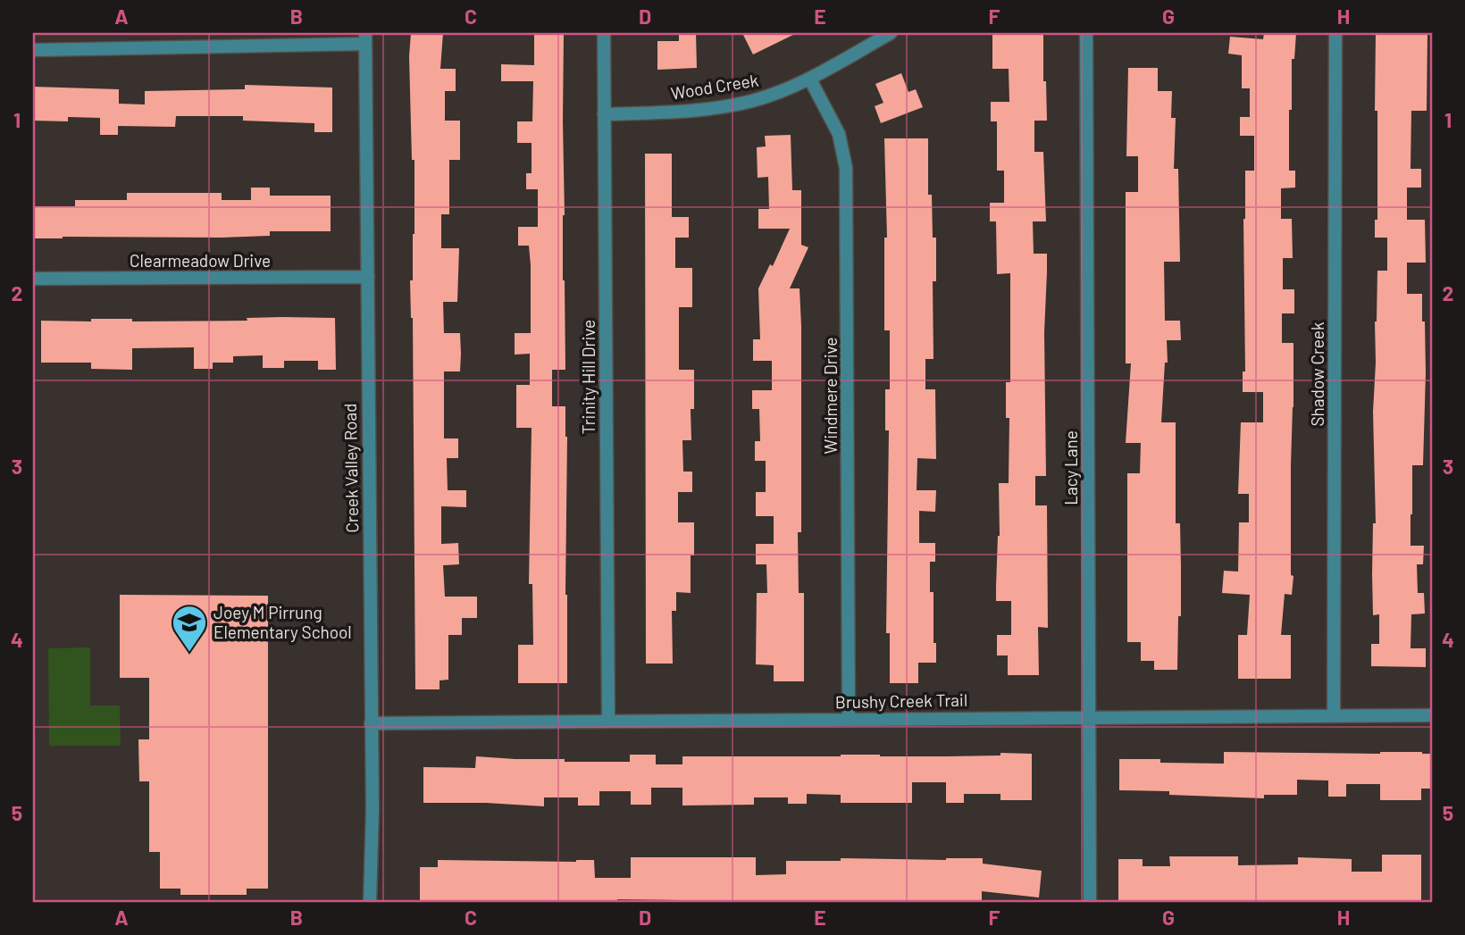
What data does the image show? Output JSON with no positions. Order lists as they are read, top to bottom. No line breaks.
{"streets":{"street":["Wood Creek","Clearmeadow Drive","Shadow Creek","Trinity Hill Drive","Windmere Drive","Creek Valley Road","Lacy Lane","Brushy Creek Trail"]},"crossings":[["Wood Creek","Trinity Hill Drive"],["Wood Creek","Windmere Drive"],["Clearmeadow Drive","Creek Valley Road"],["Shadow Creek","Brushy Creek Trail"],["Trinity Hill Drive","Brushy Creek Trail"],["Windmere Drive","Brushy Creek Trail"],["Creek Valley Road","Brushy Creek Trail"],["Lacy Lane","Brushy Creek Trail"]],"places":{"school or university":["Joey M Pirrung Elementary School"]},"grid":{"columns":["A","B","C","D","E","F","G","H"],"rows":["1","2","3","4","5"]}}
